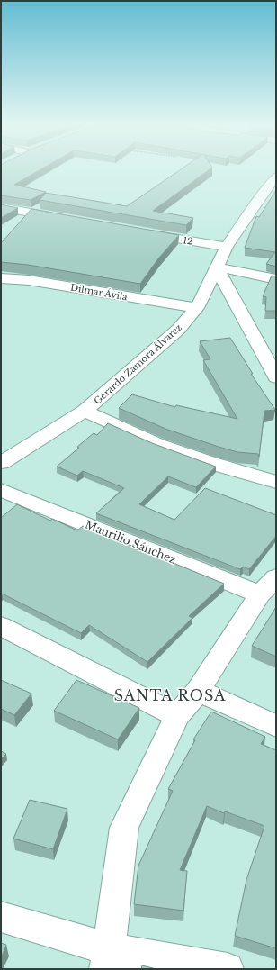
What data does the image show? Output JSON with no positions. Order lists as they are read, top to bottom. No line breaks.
{"streets":{"street":["12","Dilmar Ávila","Gerardo Zamora Álvarez","Maurilio Sánchez"]},"crossings":[["12","Gerardo Zamora Álvarez"],["Dilmar Ávila","Gerardo Zamora Álvarez"]],"districts":["SANTA ROSA"]}
